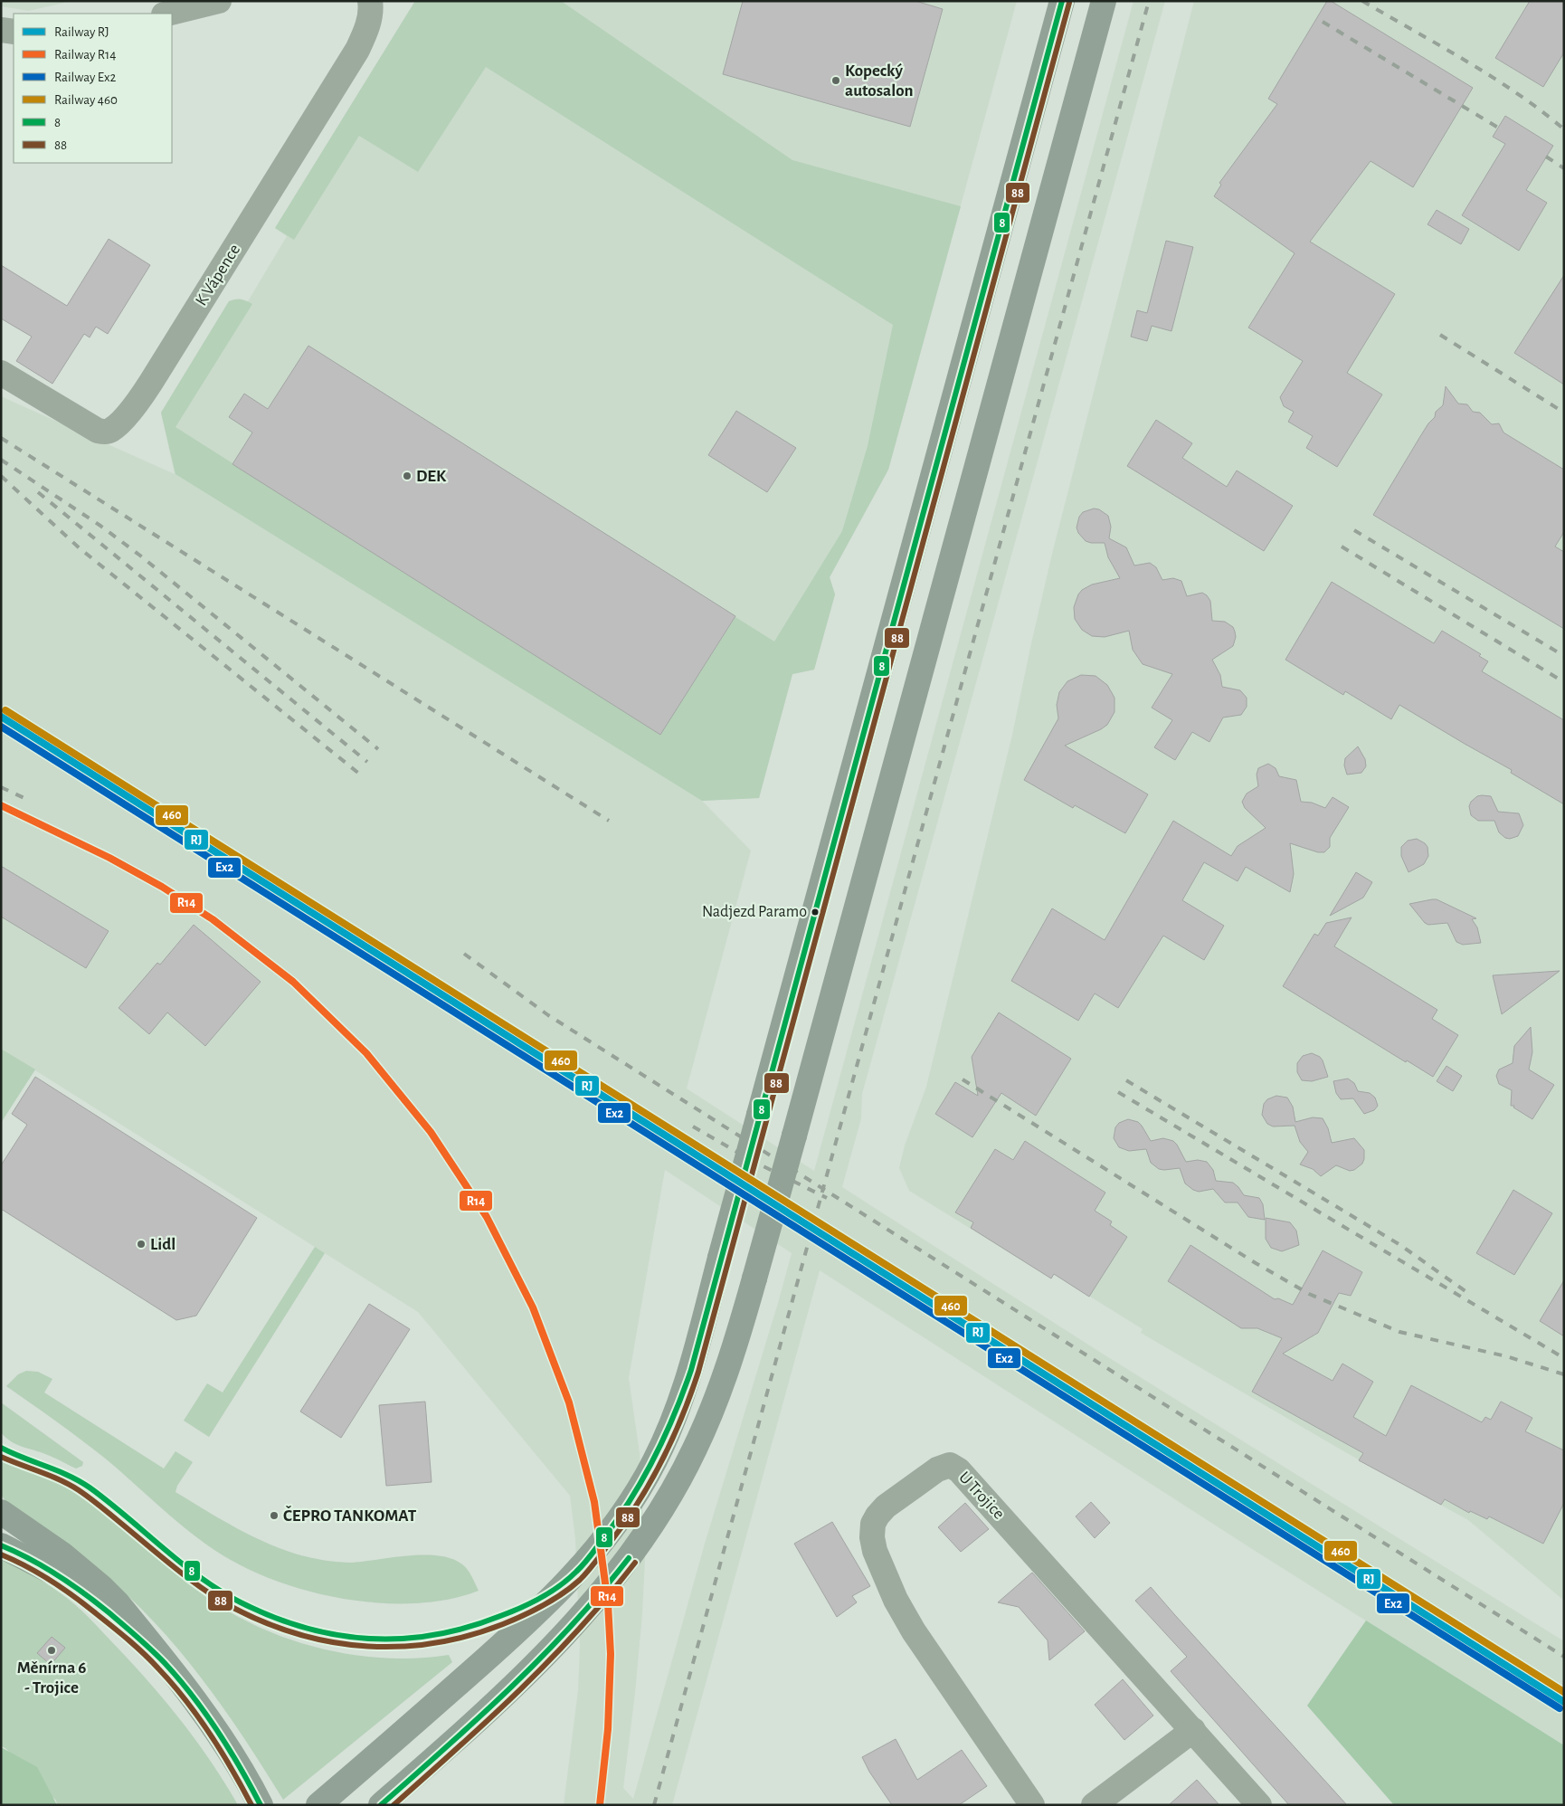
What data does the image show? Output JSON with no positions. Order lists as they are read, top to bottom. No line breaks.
{"streets":{"street":["K Vápence","U Trojice"]},"places":["Kopecký autosalon","DEK","Nadjezd Paramo","Lidl","ČEPRO TANKOMAT","Měnírna 6 - Trojice"],"lines":["transit line 8","transit line 88","rail line 460","rail line RJ","rail line Ex2","rail line R14"],"legend":["Railway RJ","Railway R14","Railway Ex2","Railway 460","8","88"]}
